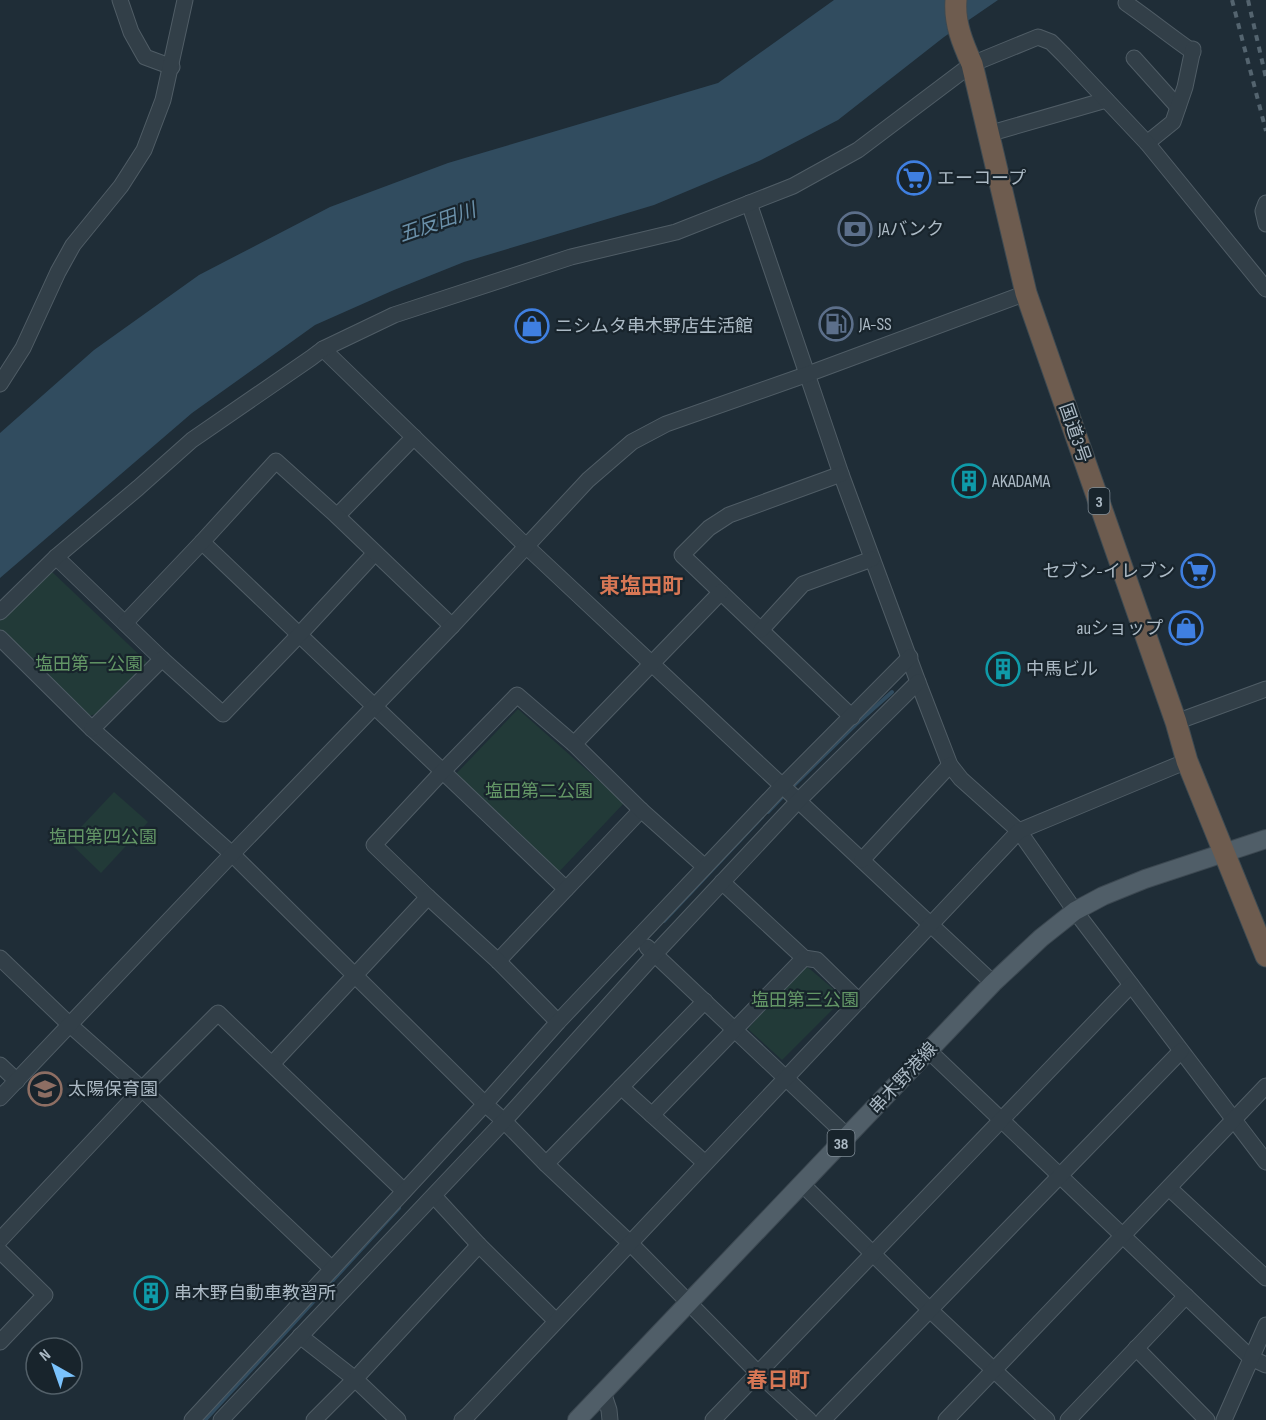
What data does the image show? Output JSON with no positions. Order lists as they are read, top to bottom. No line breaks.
{"streets":{"highway":["国道3号","3"],"main road":["串木野港線","38"]},"crossings":[["国道3号","串木野港線"]],"districts":["東塩田町","春日町"],"water":["五反田川"],"parks":["塩田第一公園","塩田第二公園","塩田第四公園","塩田第三公園"],"places":{"supermarket":["エーコープ","セブン-イレブン"],"bank":["JAバンク"],"fuel station":["JA-SS"],"shop":["ニシムタ串木野店生活館","auショップ"],"building":["AKADAMA","中馬ビル","串木野自動車教習所"],"school or university":["太陽保育園"]},"north":"top left"}
